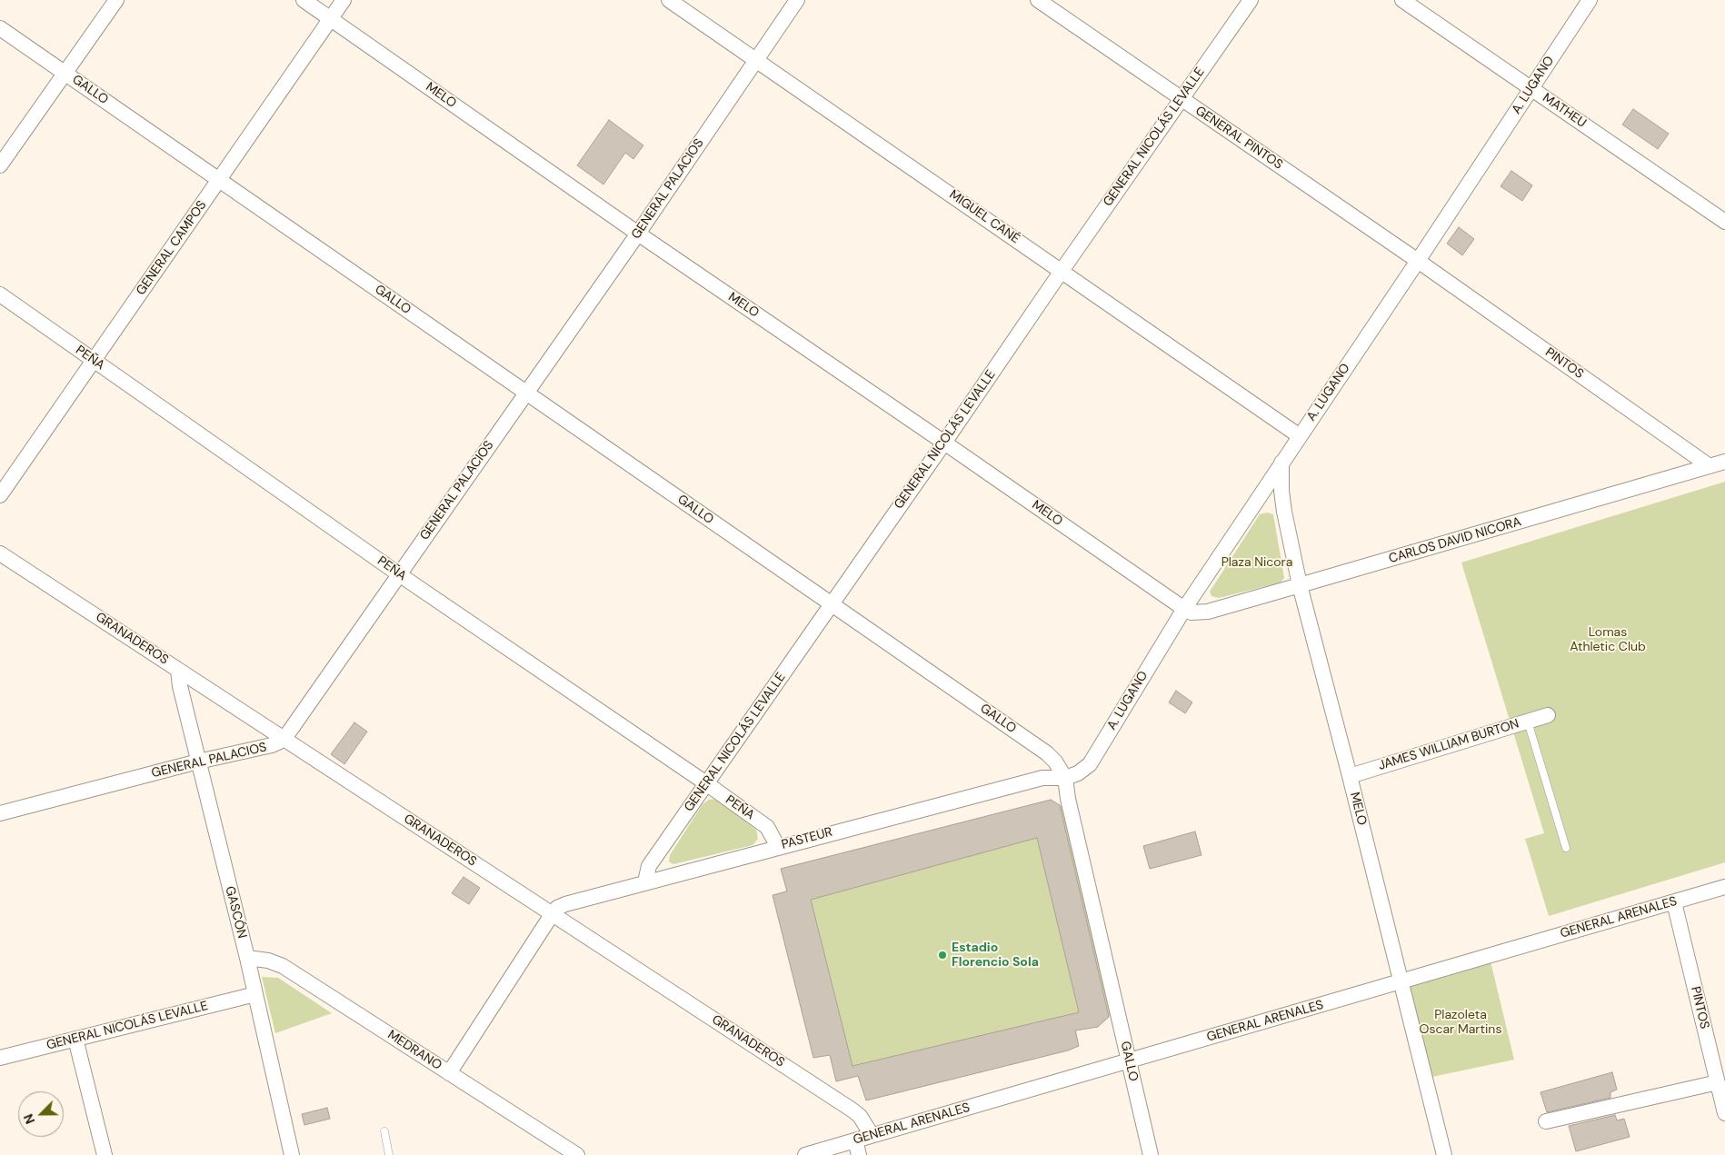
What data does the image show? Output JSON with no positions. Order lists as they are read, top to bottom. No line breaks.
{"streets":{"street":["A. LUGANO","GALLO","MELO","MATHEU","GENERAL NICOLÁS LEVALLE","GENERAL PINTOS","GENERAL PALACIOS","MIGUEL CANÉ","GENERAL CAMPOS","PEÑA","PINTOS","CARLOS DAVID NICORA","GRANADEROS","JAMES WILLIAM BURTON","PASTEUR","GASCÓN","GENERAL ARENALES","MEDRANO"]},"crossings":[["A. LUGANO","GALLO"],["A. LUGANO","MELO"],["A. LUGANO","MATHEU"],["A. LUGANO","GENERAL PINTOS"],["A. LUGANO","MIGUEL CANÉ"],["A. LUGANO","PINTOS"],["A. LUGANO","CARLOS DAVID NICORA"],["A. LUGANO","PASTEUR"],["GALLO","GENERAL NICOLÁS LEVALLE"],["GALLO","GENERAL PALACIOS"],["GALLO","GENERAL CAMPOS"],["GALLO","PASTEUR"],["GALLO","GENERAL ARENALES"],["MELO","GENERAL NICOLÁS LEVALLE"],["MELO","GENERAL PALACIOS"],["MELO","GENERAL CAMPOS"],["MELO","CARLOS DAVID NICORA"],["MELO","JAMES WILLIAM BURTON"],["MELO","GENERAL ARENALES"],["GENERAL NICOLÁS LEVALLE","GENERAL PINTOS"],["GENERAL NICOLÁS LEVALLE","MIGUEL CANÉ"],["GENERAL NICOLÁS LEVALLE","PEÑA"],["GENERAL NICOLÁS LEVALLE","PASTEUR"],["GENERAL NICOLÁS LEVALLE","GASCÓN"],["GENERAL PINTOS","PINTOS"],["GENERAL PALACIOS","MIGUEL CANÉ"],["GENERAL PALACIOS","PEÑA"],["GENERAL PALACIOS","GRANADEROS"],["GENERAL PALACIOS","GASCÓN"],["GENERAL CAMPOS","PEÑA"],["PEÑA","PASTEUR"],["PINTOS","CARLOS DAVID NICORA"],["PINTOS","GENERAL ARENALES"],["GRANADEROS","PASTEUR"],["GRANADEROS","GASCÓN"],["GRANADEROS","GENERAL ARENALES"],["GASCÓN","MEDRANO"]],"parks":["Plaza Nicora","Lomas Athletic Club","Plazoleta Oscar Martins"],"places":["Estadio Florencio Sola"],"north":"bottom left"}
